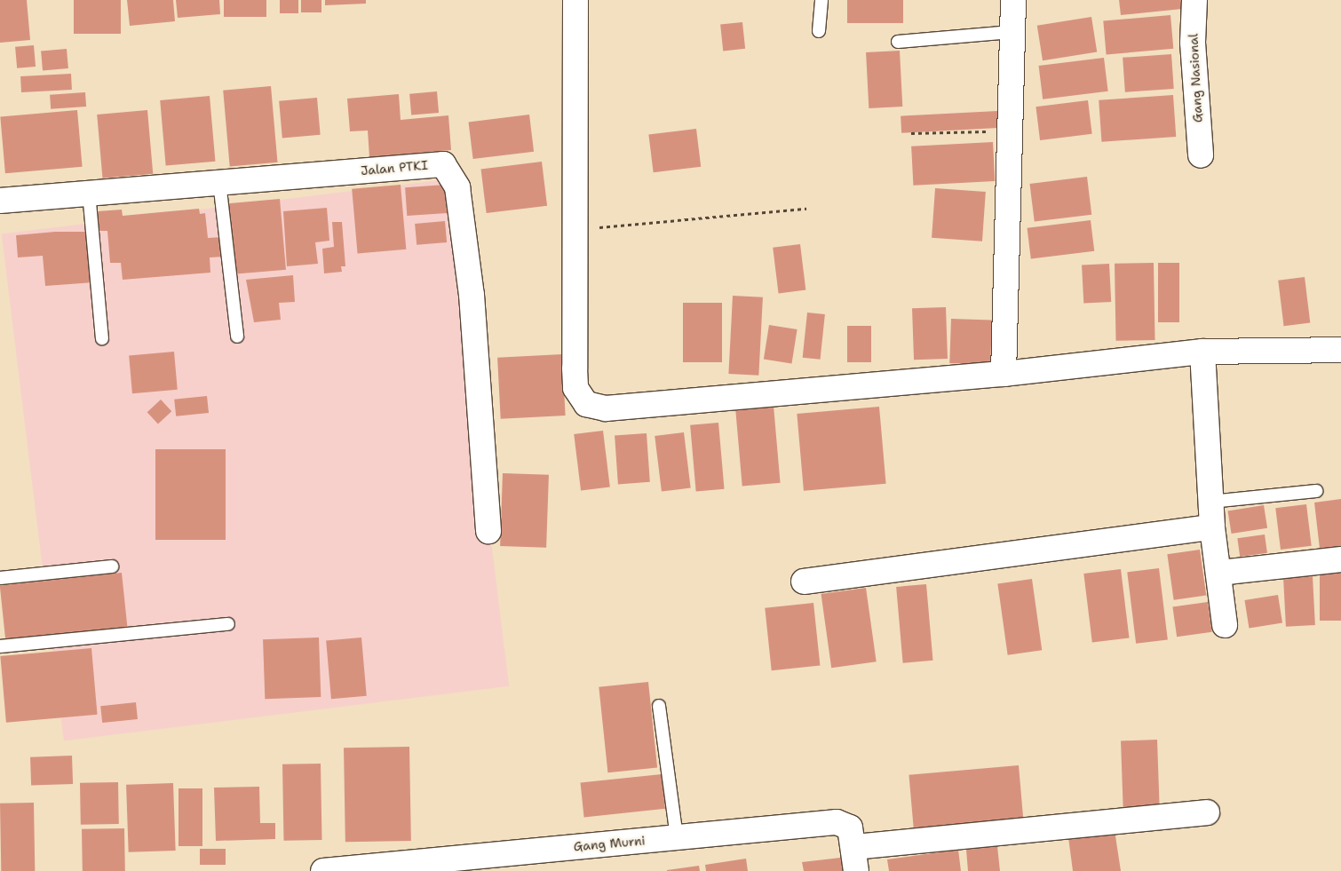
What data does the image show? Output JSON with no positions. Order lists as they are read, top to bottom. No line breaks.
{"streets":{"street":["Gang Nasional","Jalan PTKI","Gang Murni"]}}
